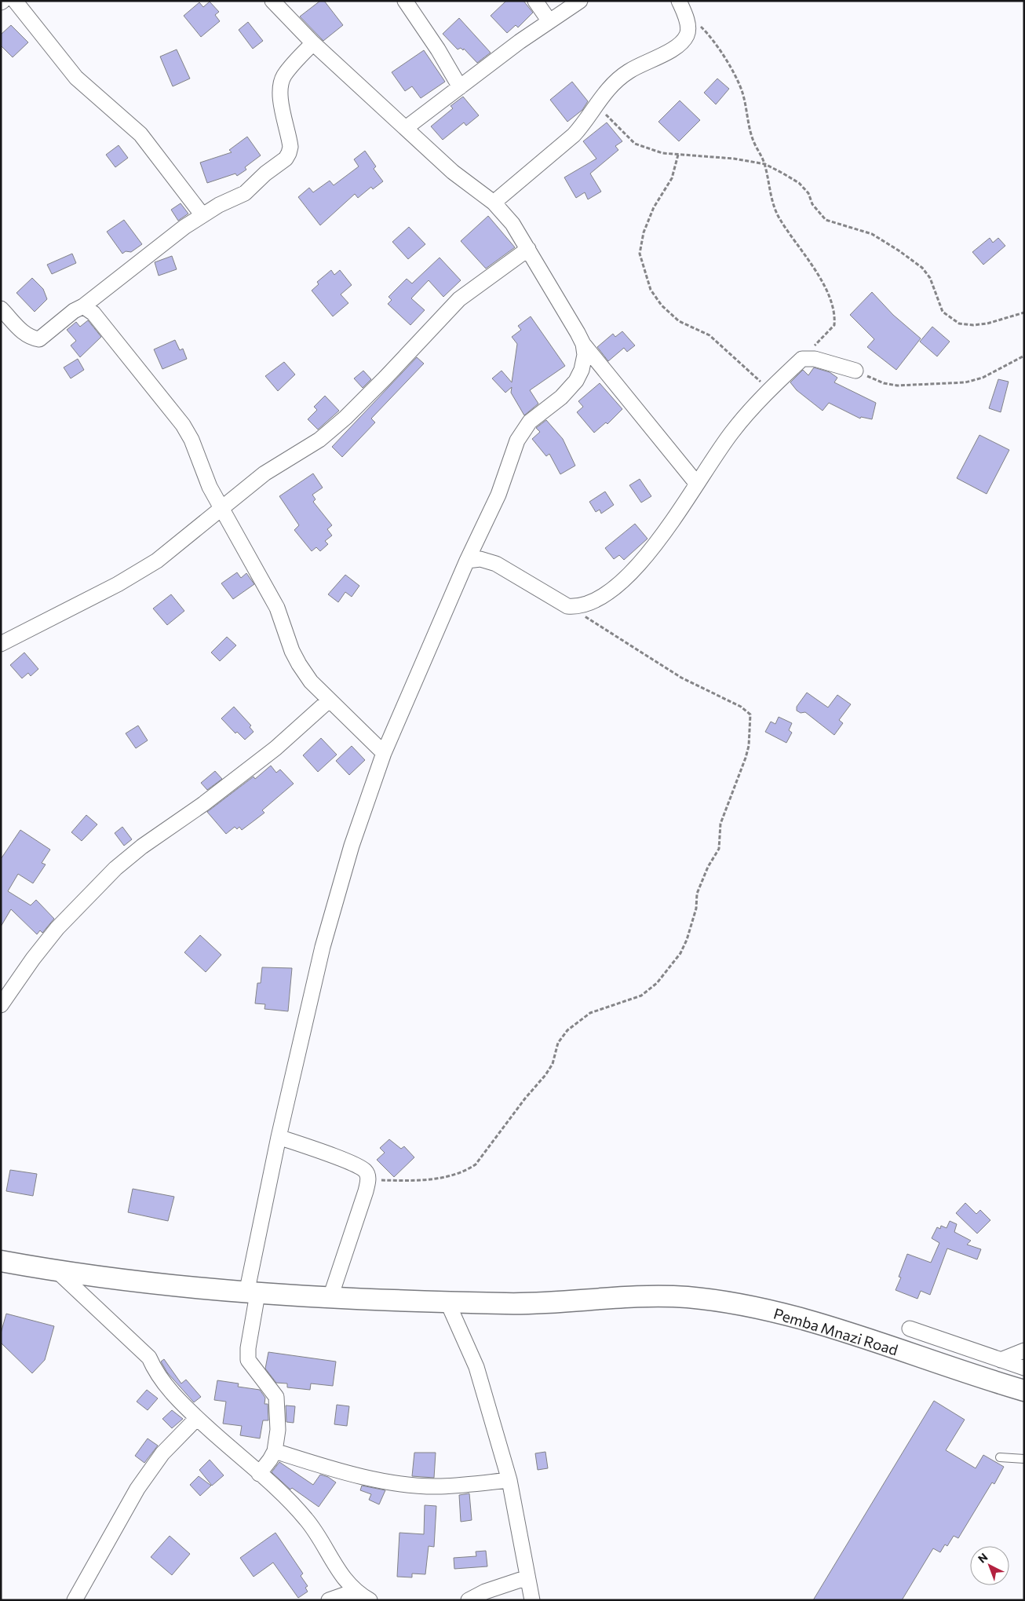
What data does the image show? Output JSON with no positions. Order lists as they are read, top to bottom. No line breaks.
{"streets":{"main road":["Pemba Mnazi Road"]},"north":"top left"}
